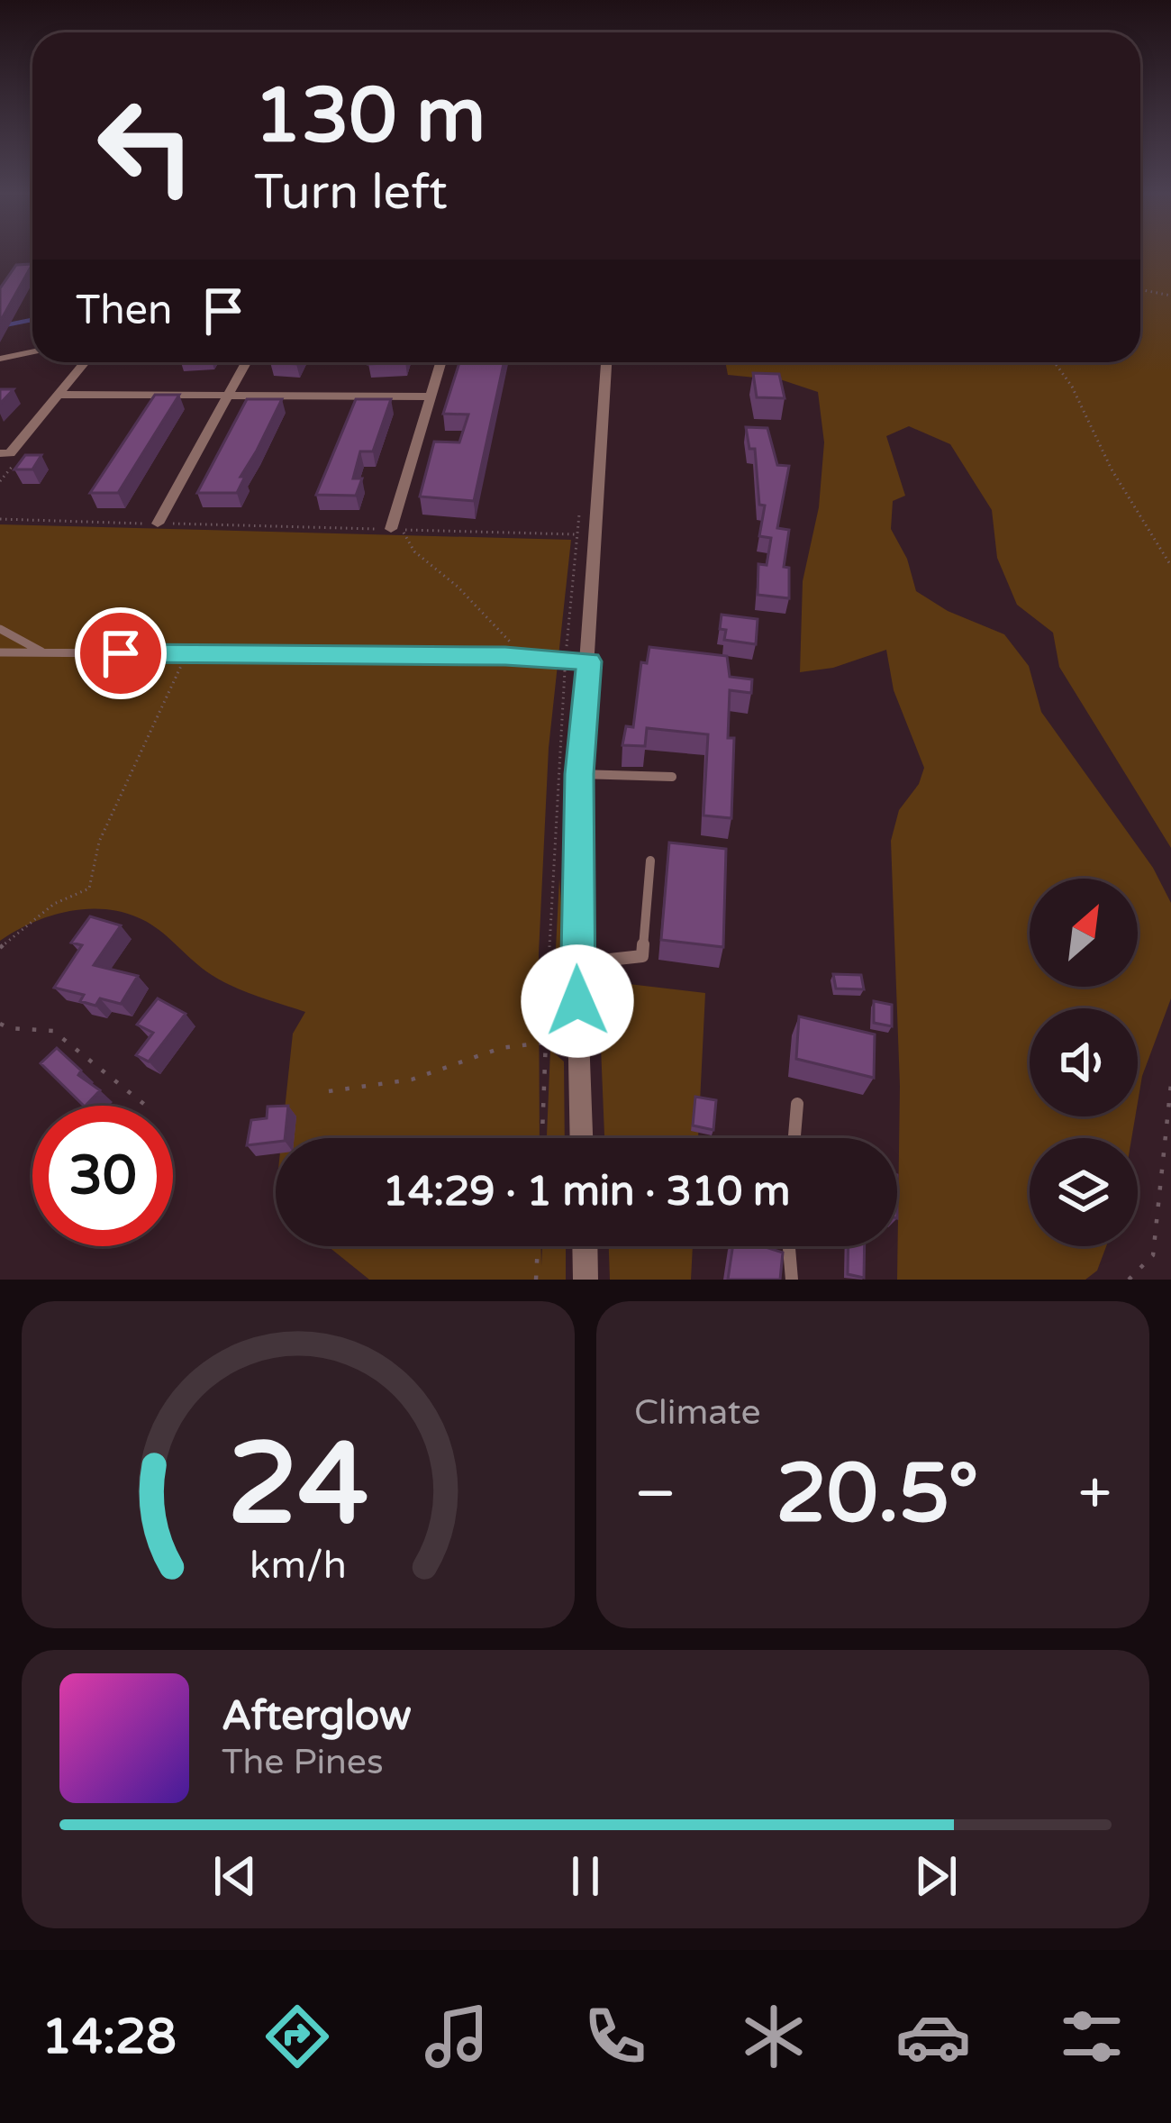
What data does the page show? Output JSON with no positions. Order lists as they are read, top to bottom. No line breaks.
{"north":"top right","page":{"turn":["130 m","Turn left"],"then":"Then","limit":"30","trip":"14:29 · 1 min · 310 m","tile":"Climate","heat":["−","20.5°","+"],"song":["Afterglow","The Pines"],"tabs":"14:28","gauge":["24","km/h"]}}
